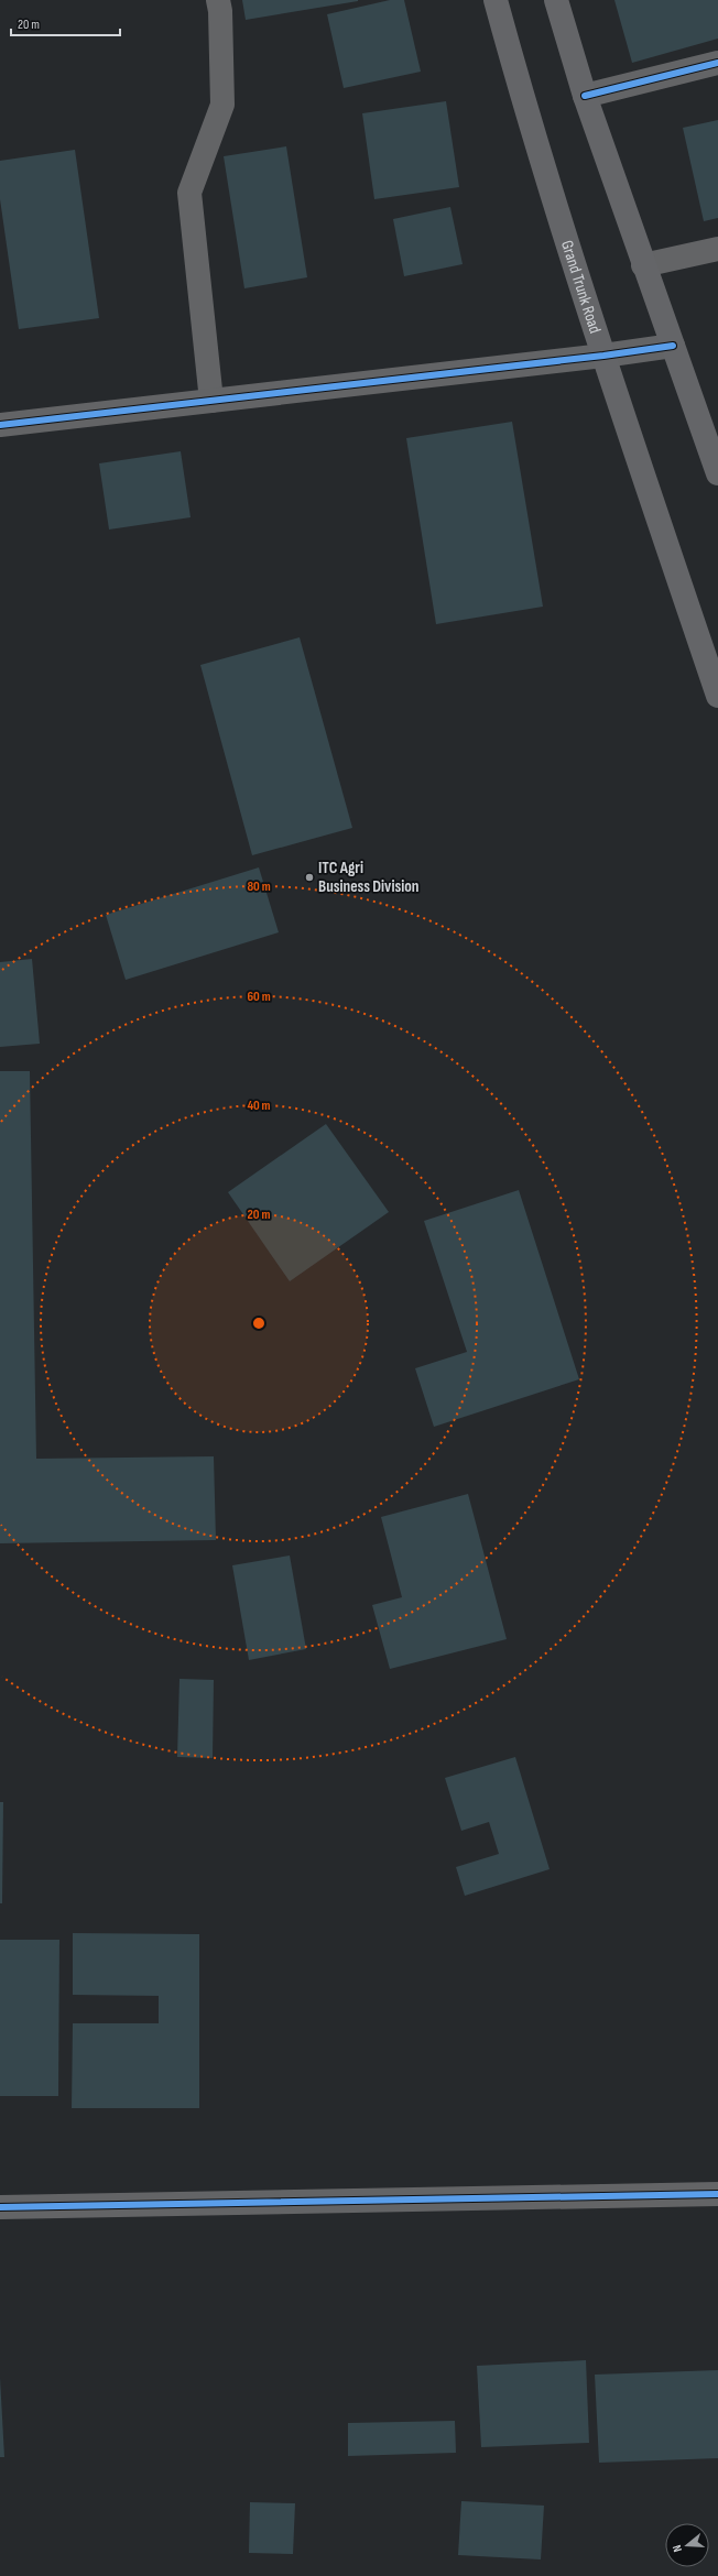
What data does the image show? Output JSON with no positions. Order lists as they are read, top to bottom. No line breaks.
{"streets":{"main road":["Grand Trunk Road"]},"places":["ITC Agri Business Division"],"scale_bar":"20 m","north":"left","rings":["80 m","60 m","40 m","20 m"]}
